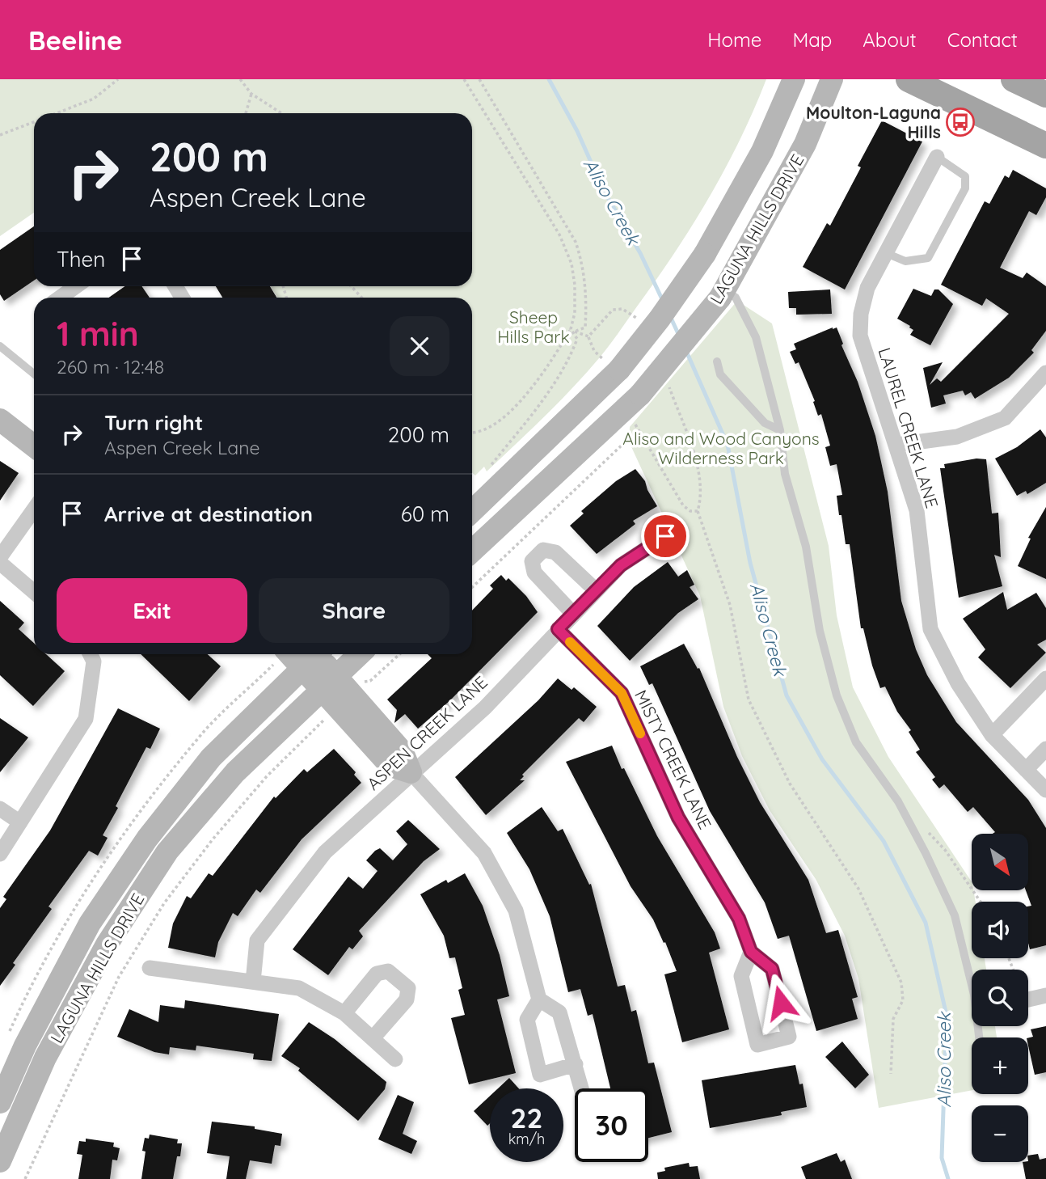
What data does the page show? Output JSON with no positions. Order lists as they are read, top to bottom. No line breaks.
{"streets":{"main road":["LAGUNA HILLS DRIVE"],"street":["LAUREL CREEK LANE","ASPEN CREEK LANE","MISTY CREEK LANE"]},"crossings":[["ASPEN CREEK LANE","MISTY CREEK LANE"]],"water":["Aliso Creek"],"parks":["Sheep Hills Park","Aliso and Wood Canyons Wilderness Park"],"places":{"bus stop":["Moulton-Laguna Hills"]},"north":"bottom right","page":{"header":"Beeline","nav":["Home","Map","About","Contact"],"turn":["200 m","Aspen Creek Lane"],"then":"Then","heading":["1 min","260 m · 12:48"],"list":[{"name":"Turn right","note":"Aspen Creek Lane","value":"200 m"},{"name":"Arrive at destination","value":"60 m"}],"buttons":["Exit","Share"],"map_buttons":["+","−"],"speed":"22 km/h","limit":"30"}}
